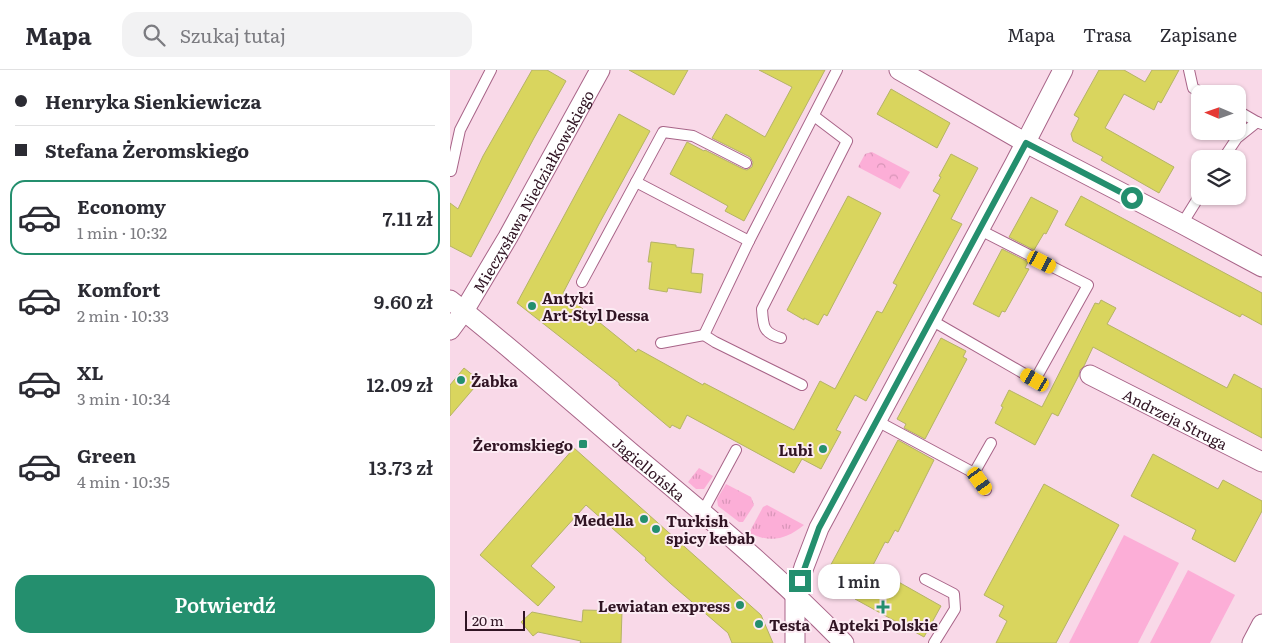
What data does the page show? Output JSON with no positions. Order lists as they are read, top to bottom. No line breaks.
{"streets":{"street":["Mieczysława Niedziałkowskiego","Andrzeja Struga","Jagiellońska"]},"crossings":[["Mieczysława Niedziałkowskiego","Jagiellońska"]],"places":{"other":["Antyki Art-Styl Dessa","Żabka","Lubi","Medella","Turkish spicy kebab","Lewiatan express","Testa"],"transit":["Żeromskiego"],"health":["Apteki Polskie"]},"scale_bar":"20 m","north":"left","page":{"header":"Mapa","search":"Szukaj tutaj","nav":["Mapa","Trasa","Zapisane"],"banner":["Henryka Sienkiewicza","Stefana Żeromskiego"],"list":[{"name":"Economy","note":"1 min · 10:32","value":"7.11 zł"},{"name":"Komfort","note":"2 min · 10:33","value":"9.60 zł"},{"name":"XL","note":"3 min · 10:34","value":"12.09 zł"},{"name":"Green","note":"4 min · 10:35","value":"13.73 zł"}],"bubble":"1 min","buttons":"Potwierdź","scale":"20 m"}}
